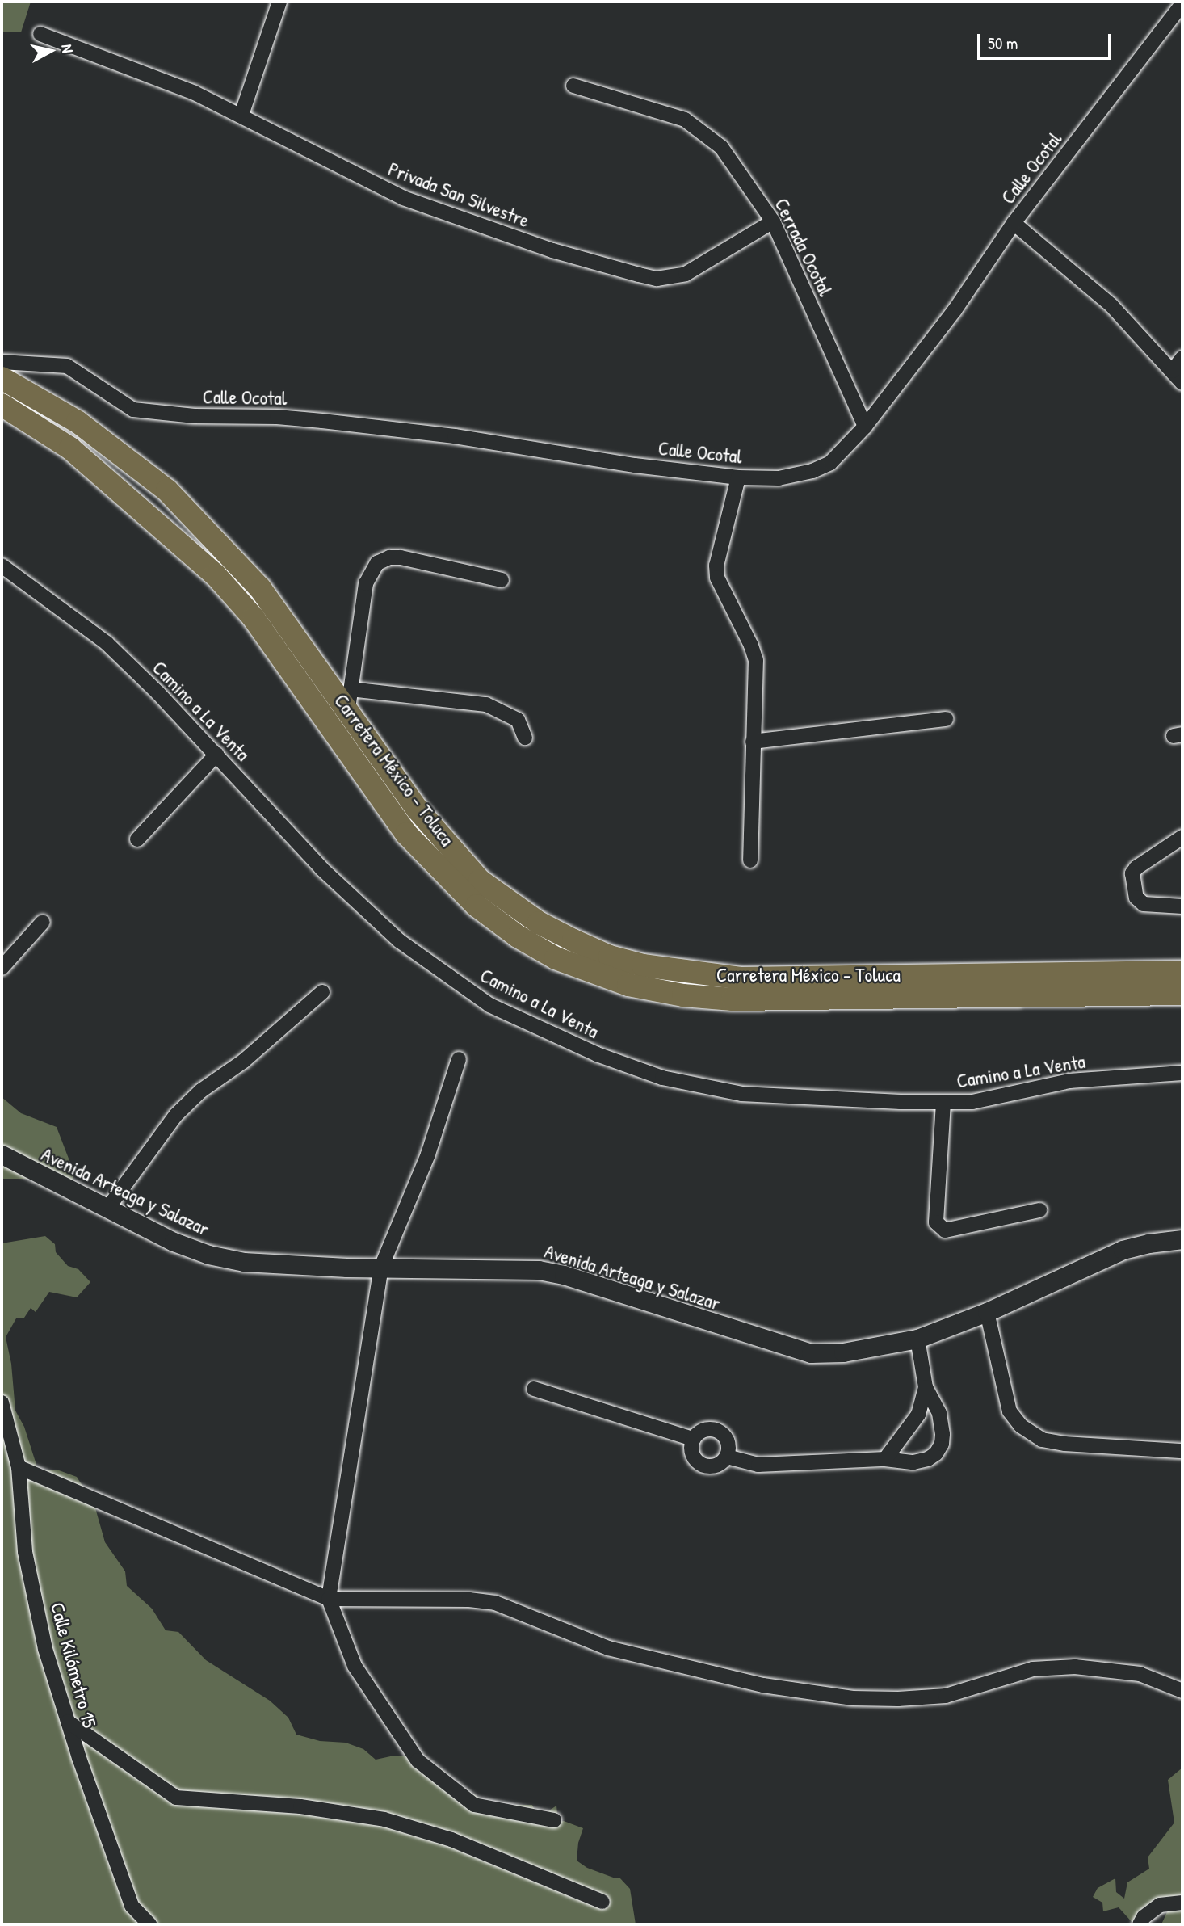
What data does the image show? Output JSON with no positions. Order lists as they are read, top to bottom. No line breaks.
{"streets":{"main road":["Carretera México - Toluca"],"street":["Calle Ocotal","Privada San Silvestre","Cerrada Ocotal","Camino a La Venta","Avenida Arteaga y Salazar","Calle Kilómetro 15"]},"crossings":[["Calle Ocotal","Cerrada Ocotal"],["Privada San Silvestre","Cerrada Ocotal"]],"scale_bar":"50 m","north":"right"}
